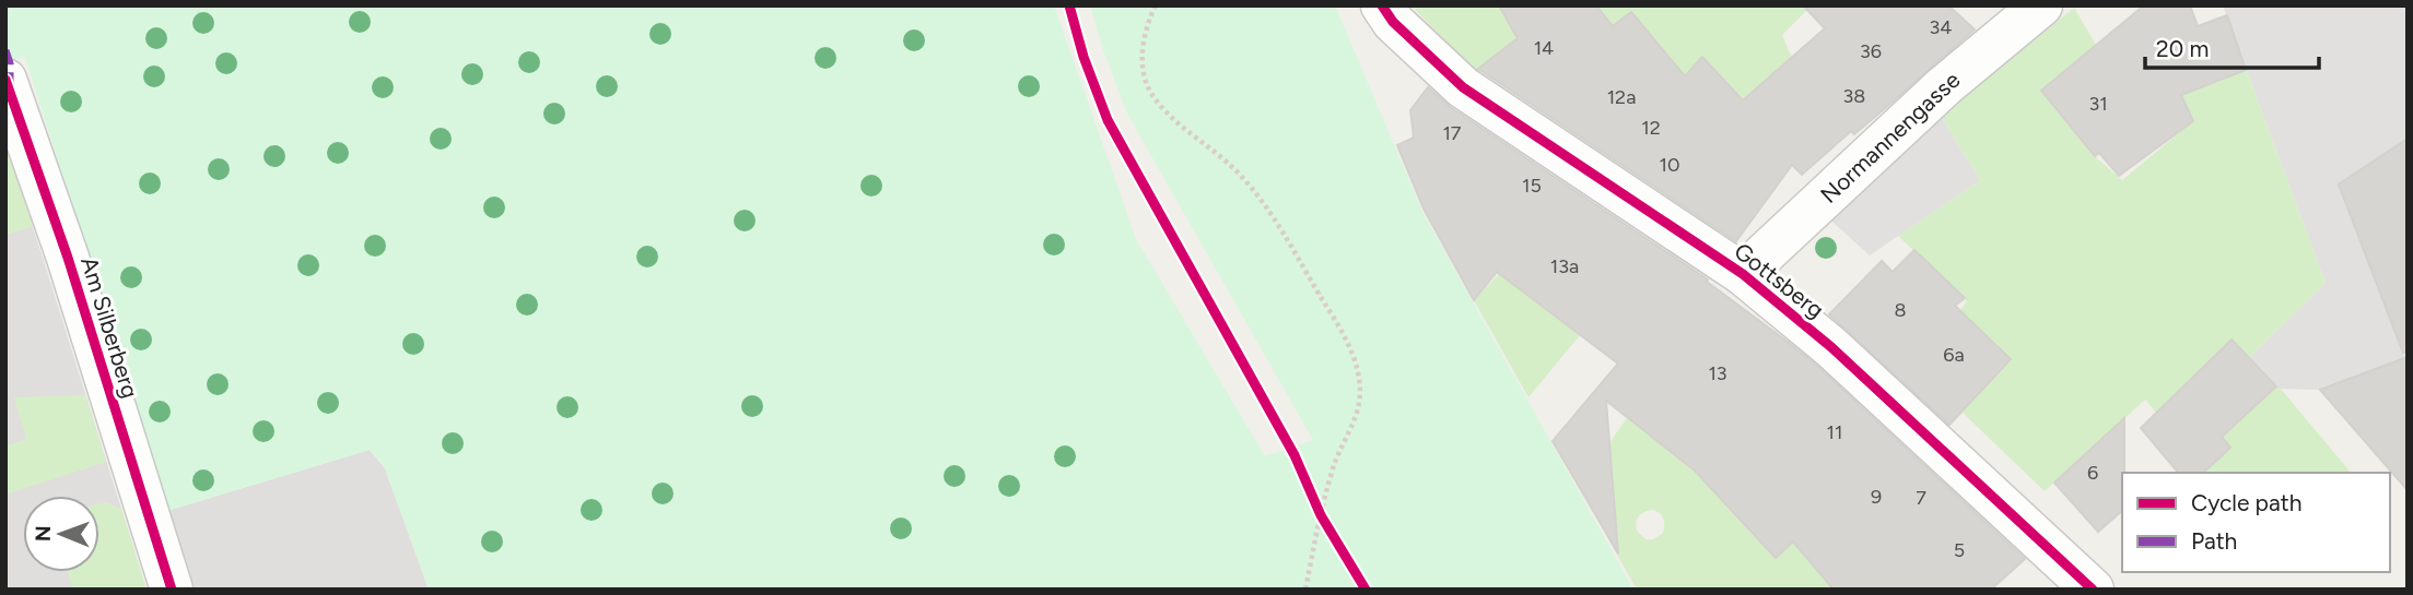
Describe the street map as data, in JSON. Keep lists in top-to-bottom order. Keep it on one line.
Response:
{"streets":{"street":["Normannengasse","Gottsberg","Am Silberberg"]},"crossings":[["Normannengasse","Gottsberg"]],"house_numbers":["34","14","36","38","12a","31","12","17","10","15","13a","8","6a","13","11","6","9","7","5"],"legend":["Cycle path","Path"],"scale_bar":"20 m","north":"left"}
